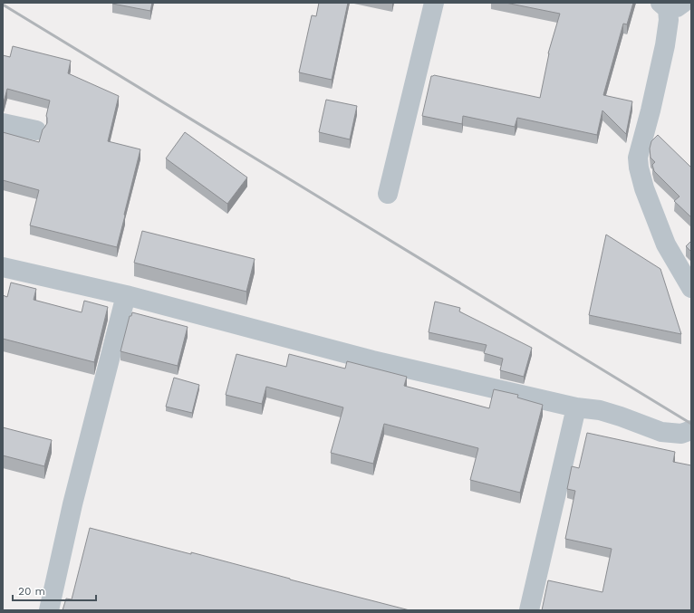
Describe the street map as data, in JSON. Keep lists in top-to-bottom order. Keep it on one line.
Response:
{"scale_bar":"20 m"}
